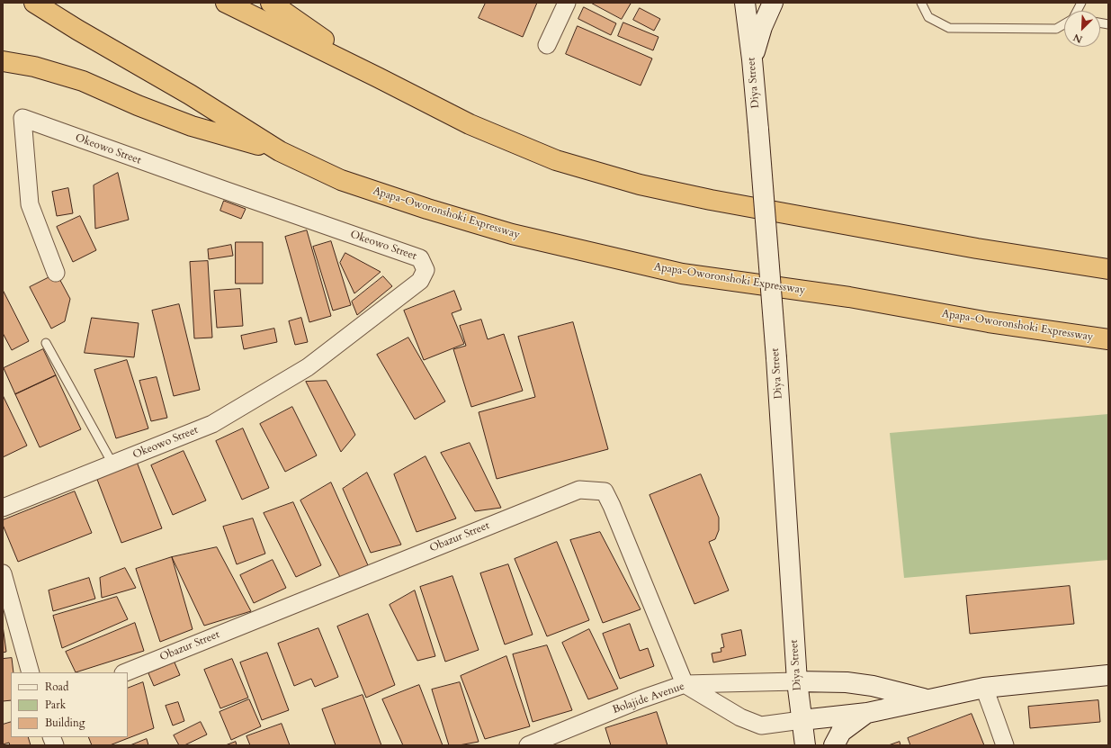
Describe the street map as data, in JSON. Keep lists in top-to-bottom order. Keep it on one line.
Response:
{"streets":{"highway":["Apapa-Oworonshoki Expressway"],"main road":["Diya Street"],"street":["Okeowo Street","Obazur Street","Bolajide Avenue"]},"crossings":[["Diya Street","Bolajide Avenue"],["Obazur Street","Bolajide Avenue"]],"legend":["Road","Park","Building"],"north":"bottom left"}
